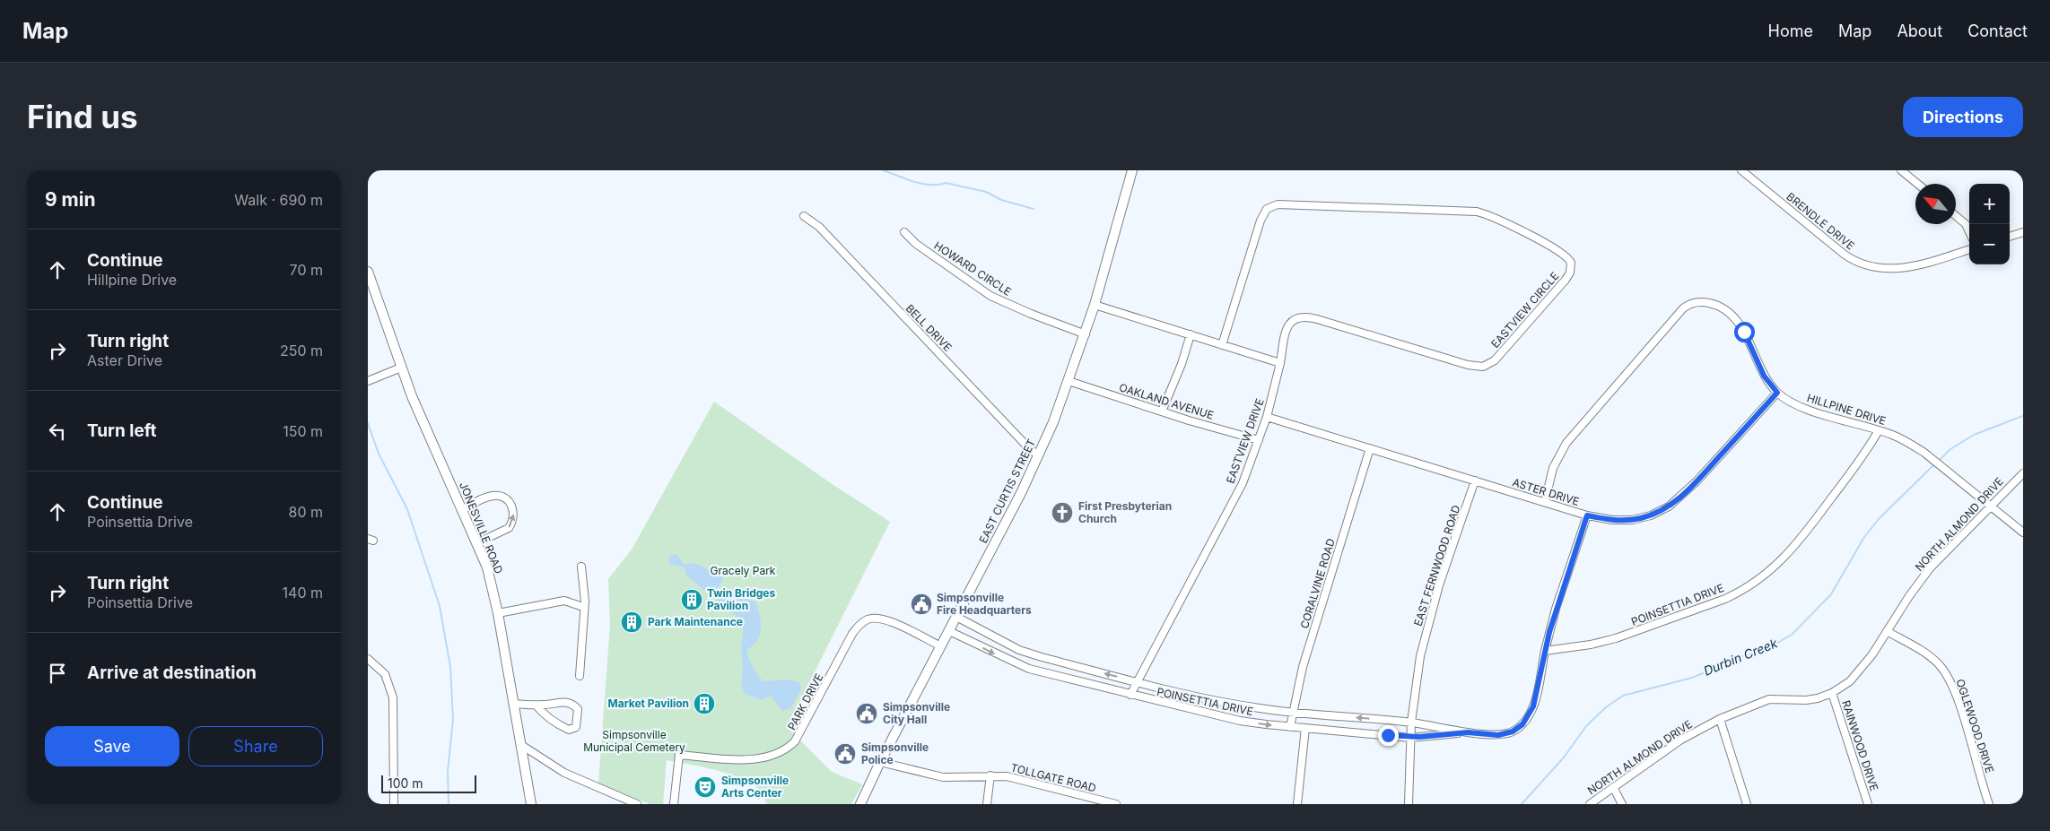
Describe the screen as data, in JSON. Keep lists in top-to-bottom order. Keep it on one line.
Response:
{"streets":{"main road":["EAST CURTIS STREET","JONESVILLE ROAD"],"street":["BRENDLE DRIVE","HOWARD CIRCLE","EASTVIEW CIRCLE","BELL DRIVE","OAKLAND AVENUE","HILLPINE DRIVE","EASTVIEW DRIVE","ASTER DRIVE","NORTH ALMOND DRIVE","EAST FERNWOOD ROAD","CORALVINE ROAD","POINSETTIA DRIVE","PARK DRIVE","OGLEWOOD DRIVE","RAINWOOD DRIVE","TOLLGATE ROAD"]},"crossings":[["HOWARD CIRCLE","EAST CURTIS STREET"],["EASTVIEW CIRCLE","EASTVIEW DRIVE"],["BELL DRIVE","EAST CURTIS STREET"],["OAKLAND AVENUE","EASTVIEW DRIVE"],["OAKLAND AVENUE","EAST CURTIS STREET"],["HILLPINE DRIVE","ASTER DRIVE"],["HILLPINE DRIVE","NORTH ALMOND DRIVE"],["HILLPINE DRIVE","POINSETTIA DRIVE"],["EASTVIEW DRIVE","ASTER DRIVE"],["EASTVIEW DRIVE","POINSETTIA DRIVE"],["EAST CURTIS STREET","POINSETTIA DRIVE"],["EAST CURTIS STREET","PARK DRIVE"],["EAST CURTIS STREET","TOLLGATE ROAD"],["ASTER DRIVE","EAST FERNWOOD ROAD"],["ASTER DRIVE","CORALVINE ROAD"],["NORTH ALMOND DRIVE","OGLEWOOD DRIVE"],["NORTH ALMOND DRIVE","RAINWOOD DRIVE"],["EAST FERNWOOD ROAD","POINSETTIA DRIVE"],["CORALVINE ROAD","POINSETTIA DRIVE"]],"water":["Durbin Creek"],"parks":["Gracely Park","Simpsonville Municipal Cemetery"],"places":{"church":["First Presbyterian Church"],"building":["Twin Bridges Pavilion","Park Maintenance","Market Pavilion"],"public building":["Simpsonville Fire Headquarters","Simpsonville City Hall","Simpsonville Police"],"theatre":["Simpsonville Arts Center"]},"scale_bar":"100 m","north":"top left","page":{"header":"Map","nav":["Home","Map","About","Contact"],"buttons":["Directions",["Save","Share"]],"title":"Find us","heading":["9 min","Walk · 690 m"],"map_buttons":["+","−"],"list":[["Continue","Hillpine Drive","70 m"],["Turn right","Aster Drive","250 m"],["Turn left","150 m"],["Continue","Poinsettia Drive","80 m"],["Turn right","Poinsettia Drive","140 m"],"Arrive at destination"],"scale":"100 m"}}
